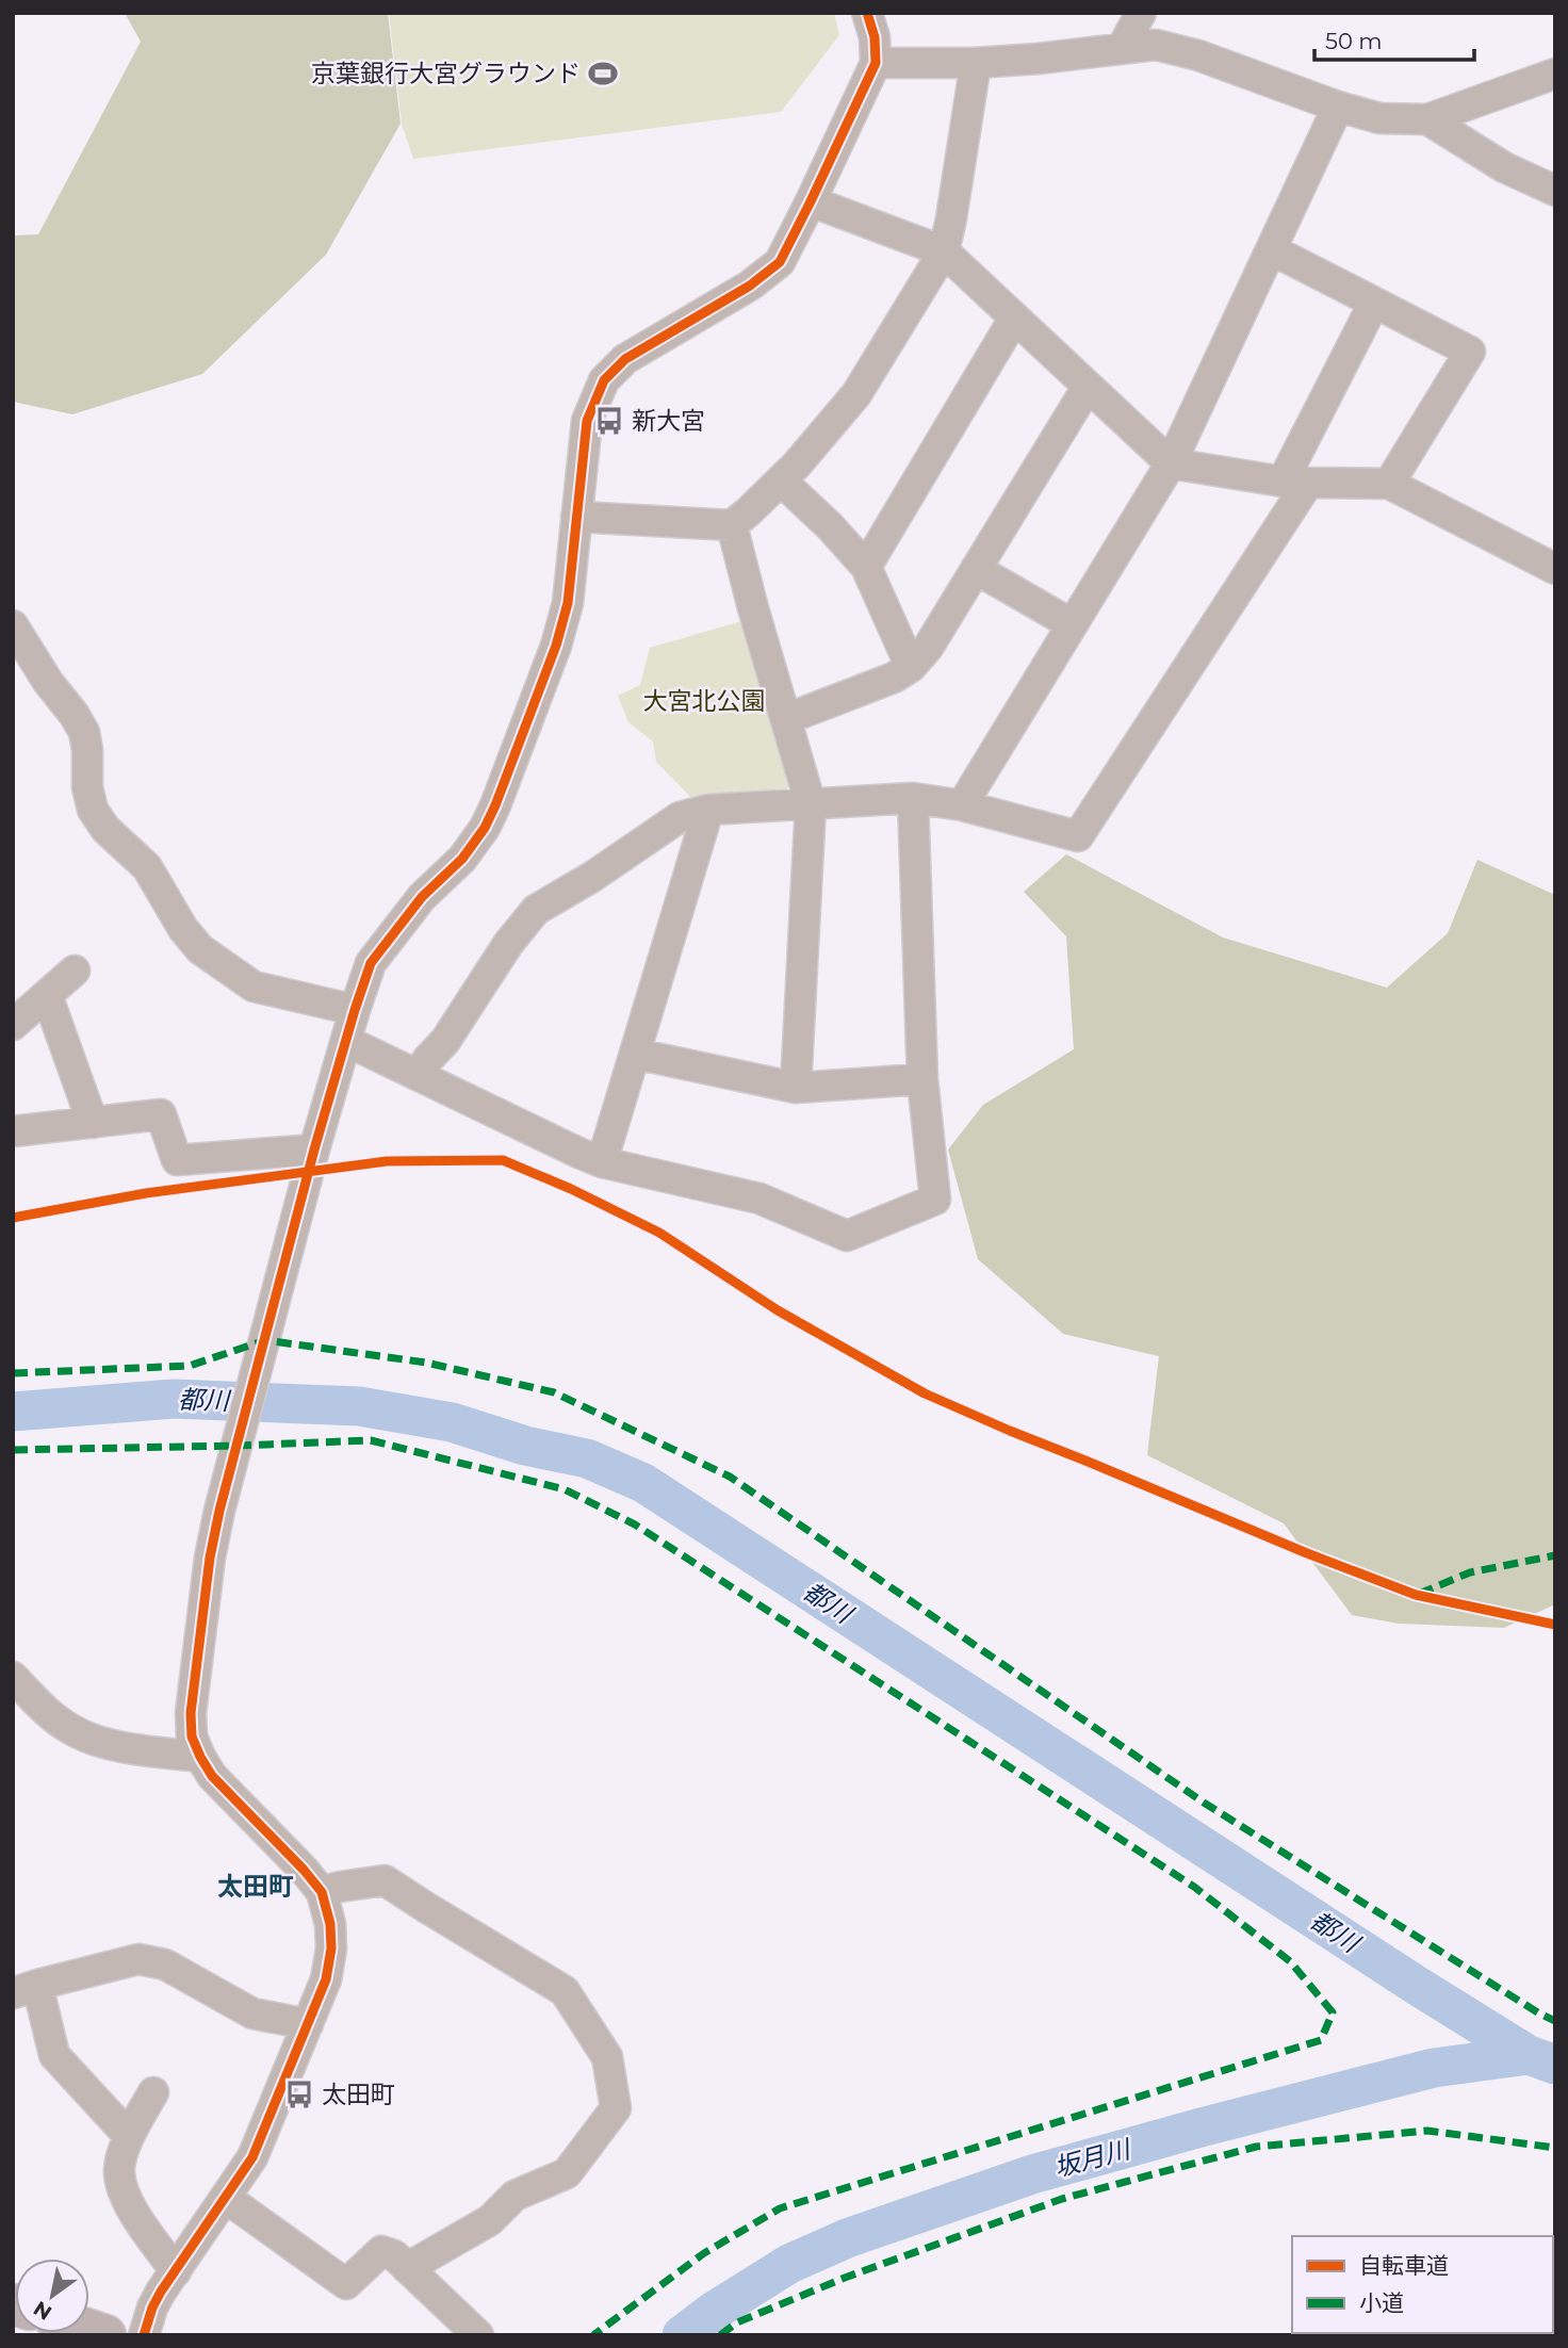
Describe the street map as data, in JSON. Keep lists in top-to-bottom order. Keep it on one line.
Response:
{"districts":["太田町"],"water":["都川","坂月川"],"parks":["大宮北公園"],"places":{"sports":["京葉銀行大宮グラウンド"],"bus stop":["新大宮","太田町"]},"legend":["自転車道","小道"],"scale_bar":"50 m","north":"bottom left"}
